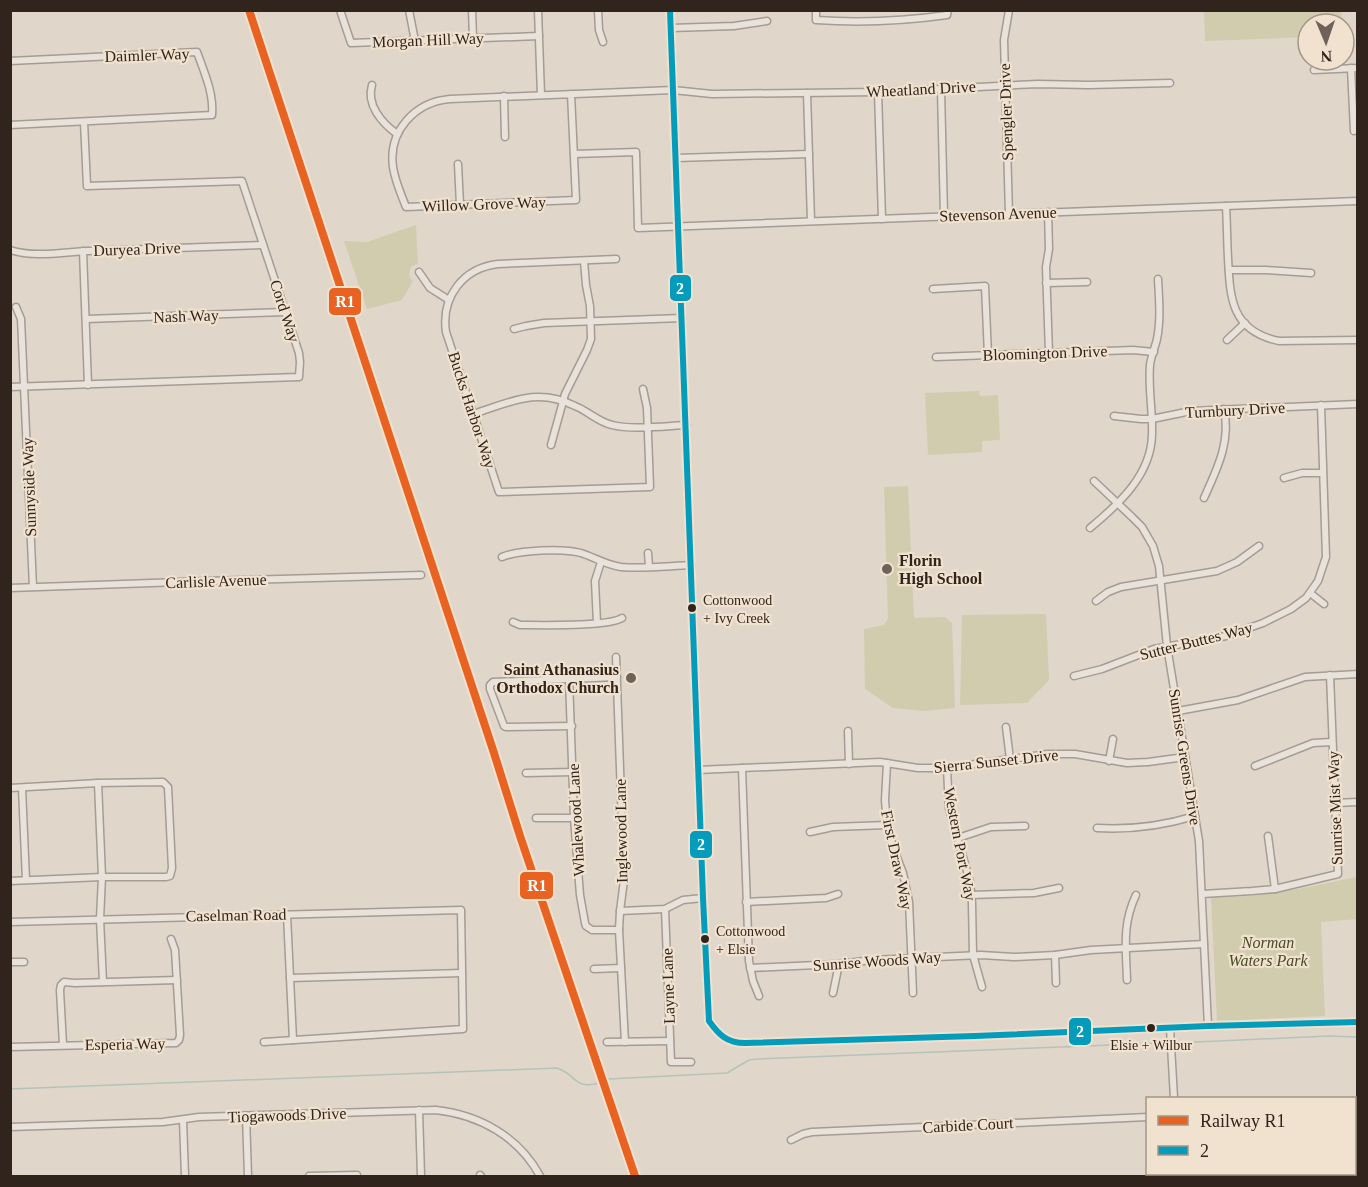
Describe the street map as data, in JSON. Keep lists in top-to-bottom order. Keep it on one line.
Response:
{"streets":{"street":["Morgan Hill Way","Daimler Way","Wheatland Drive","Spengler Drive","Willow Grove Way","Stevenson Avenue","Duryea Drive","Cord Way","Nash Way","Bloomington Drive","Bucks Harbor Way","Turnbury Drive","Sunnyside Way","Carlisle Avenue","Sutter Buttes Way","Sunrise Greens Drive","Sierra Sunset Drive","Sunrise Mist Way","Whalewood Lane","Inglewood Lane","Western Port Way","First Draw Way","Caselman Road","Sunrise Woods Way","Layne Lane","Esperia Way","Tiogawoods Drive","Carbide Court"]},"crossings":[["Daimler Way","Cord Way"],["Wheatland Drive","Spengler Drive"],["Spengler Drive","Stevenson Avenue"],["Willow Grove Way","Stevenson Avenue"],["Duryea Drive","Cord Way"],["Cord Way","Nash Way"],["Cord Way","Sunnyside Way"],["Turnbury Drive","Sutter Buttes Way"],["Sunnyside Way","Carlisle Avenue"],["Sutter Buttes Way","Sunrise Greens Drive"],["Sunrise Greens Drive","Sierra Sunset Drive"],["Sunrise Greens Drive","Sunrise Mist Way"],["Sunrise Greens Drive","Sunrise Woods Way"],["Sierra Sunset Drive","Western Port Way"],["Sierra Sunset Drive","First Draw Way"],["Whalewood Lane","Inglewood Lane"],["Western Port Way","Sunrise Woods Way"],["First Draw Way","Sunrise Woods Way"]],"parks":["Norman Waters Park"],"places":["Florin High School","Cottonwood + Ivy Creek","Saint Athanasius Orthodox Church","Cottonwood + Elsie","Elsie + Wilbur"],"lines":["rail line R1","transit line 2"],"legend":["Railway R1","2"],"north":"bottom"}
